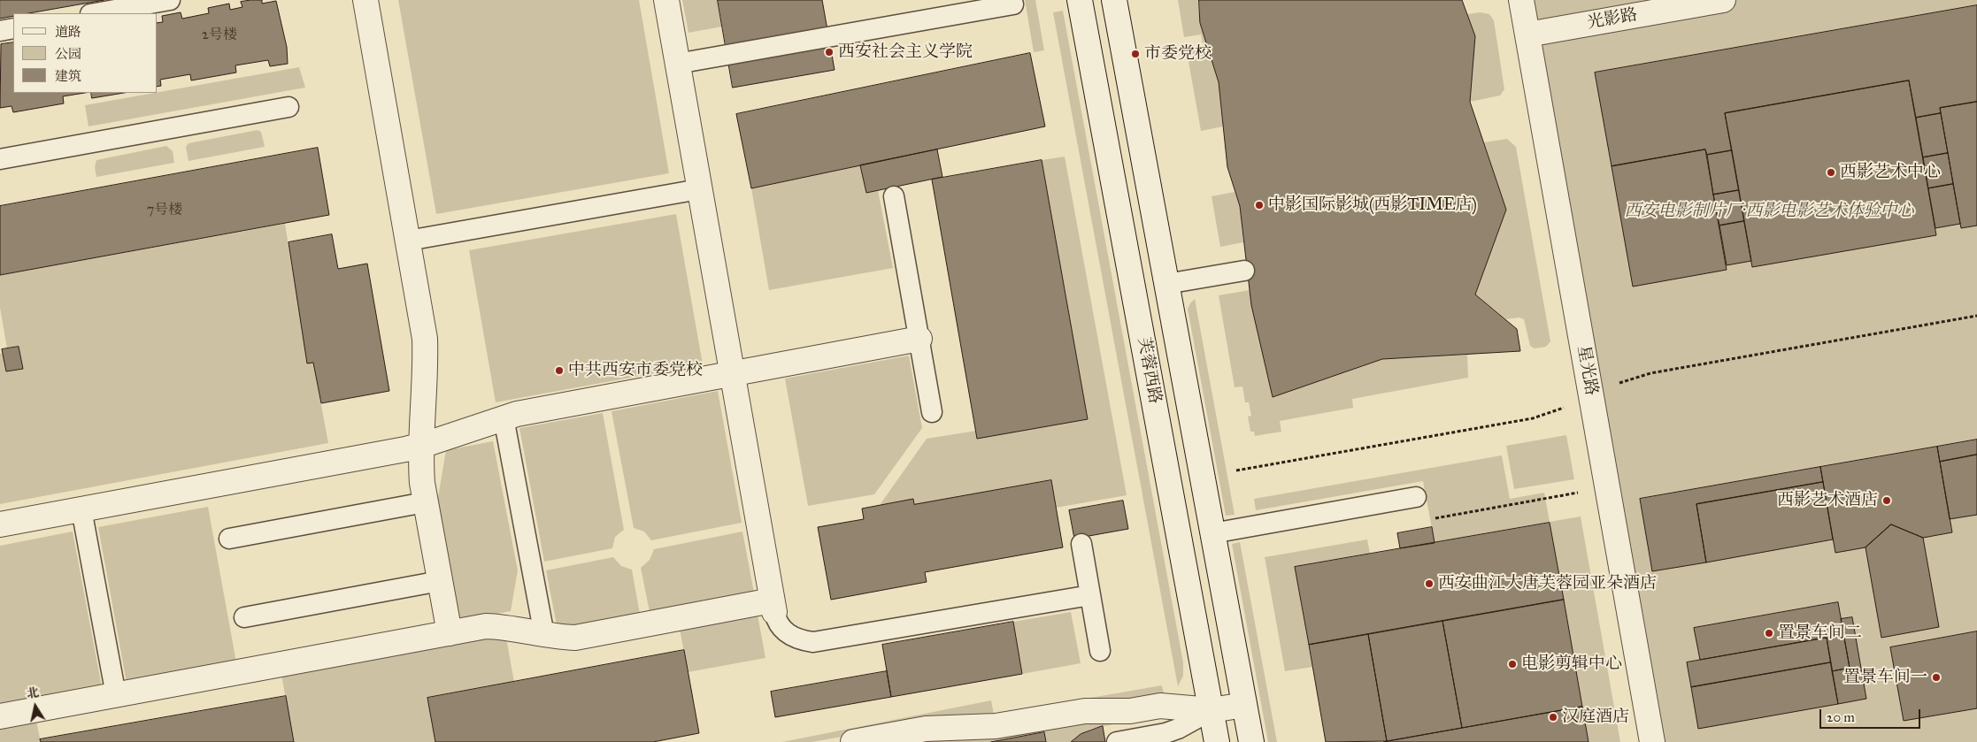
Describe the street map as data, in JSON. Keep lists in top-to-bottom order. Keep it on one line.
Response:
{"streets":{"street":["光影路","芙蓉西路","星光路"]},"crossings":[["光影路","星光路"]],"parks":["西安电影制片厂·西影电影艺术体验中心"],"places":["西安社会主义学院","市委党校","西影艺术中心","中影国际影城(西影TIME店)","中共西安市委党校","西影艺术酒店","西安曲江大唐芙蓉园亚朵酒店","置景车间二","电影剪辑中心","置景车间一","汉庭酒店"],"house_numbers":["2号楼","7号楼"],"legend":["道路","公园","建筑"],"scale_bar":"20 m","north":"top"}
